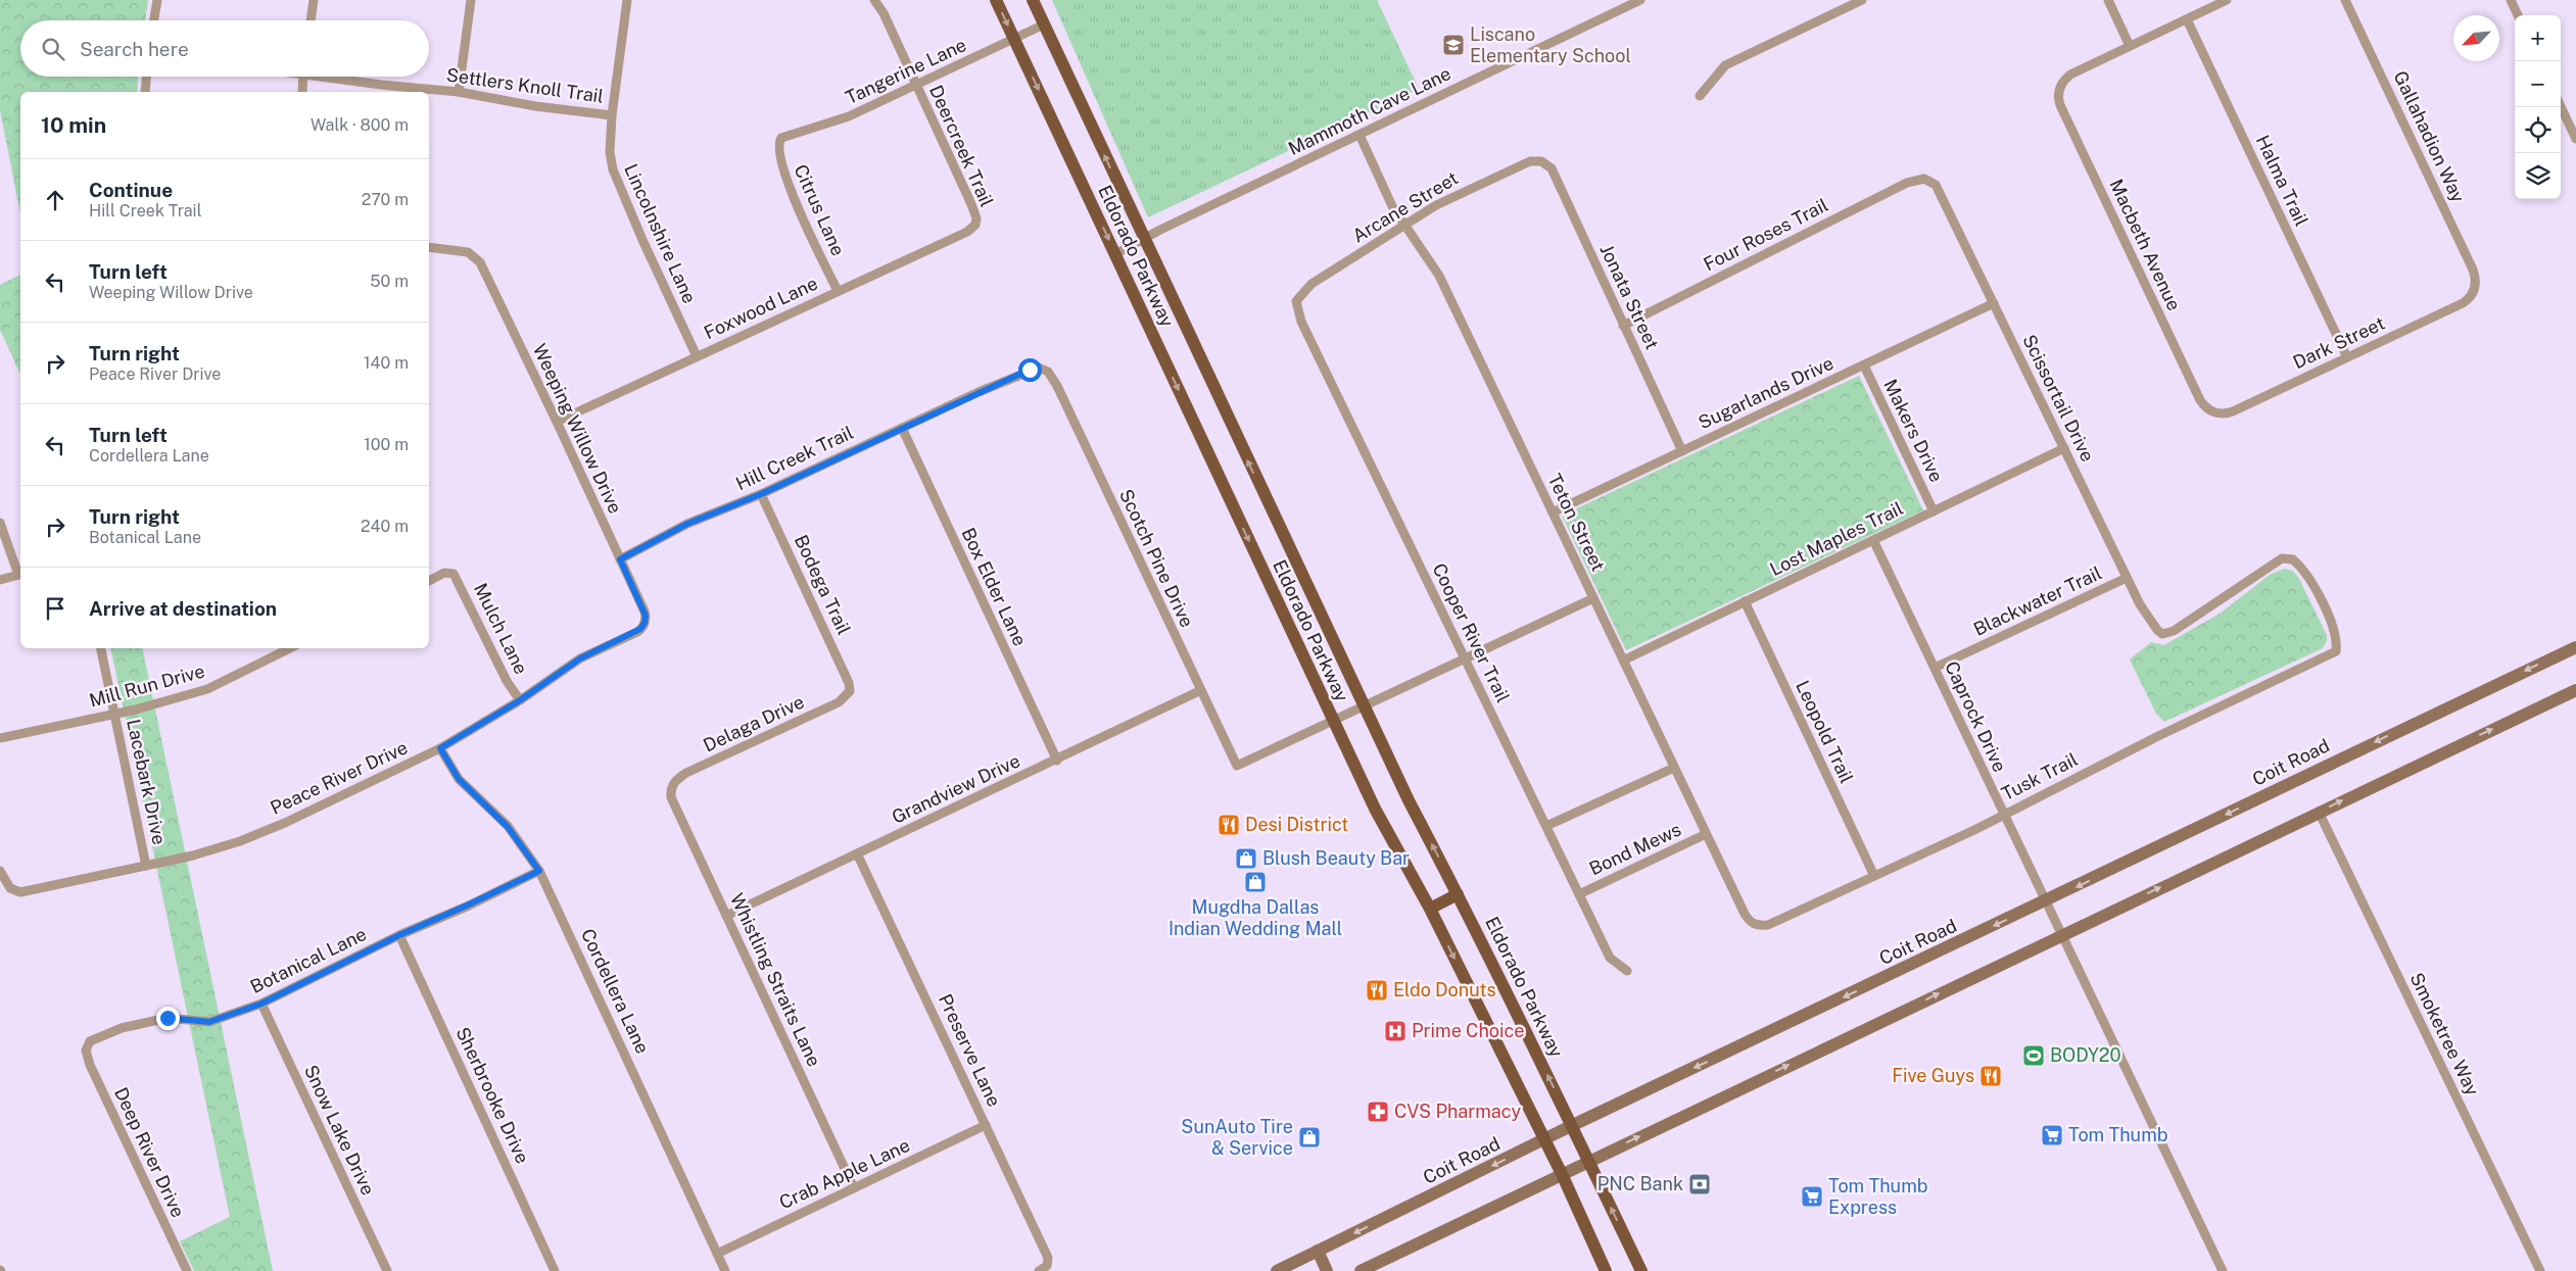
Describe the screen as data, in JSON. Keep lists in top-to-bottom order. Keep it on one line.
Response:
{"streets":{"main road":["Eldorado Parkway","Coit Road"],"street":["Tangerine Lane","Settlers Knoll Trail","Mammoth Cave Lane","Gallahadion Way","Deercreek Trail","Halma Trail","Arcane Street","Citrus Lane","Lincolnshire Lane","Four Roses Trail","Macbeth Avenue","Jonata Street","Foxwood Lane","Dark Street","Sugarlands Drive","Scissortail Drive","Weeping Willow Drive","Makers Drive","Hill Creek Trail","Teton Street","Lost Maples Trail","Scotch Pine Drive","Bodega Trail","Box Elder Lane","Blackwater Trail","Mulch Lane","Cooper River Trail","Mill Run Drive","Caprock Drive","Delaga Drive","Leopold Trail","Tusk Trail","Peace River Drive","Lacebark Drive","Grandview Drive","Bond Mews","Botanical Lane","Whistling Straits Lane","Cordellera Lane","Smoketree Way","Preserve Lane","Sherbrooke Drive","Snow Lake Drive","Deep River Drive","Crab Apple Lane"]},"crossings":[["Tangerine Lane","Deercreek Trail"],["Tangerine Lane","Citrus Lane"],["Tangerine Lane","Eldorado Parkway"],["Settlers Knoll Trail","Lincolnshire Lane"],["Mammoth Cave Lane","Eldorado Parkway"],["Mammoth Cave Lane","Teton Street"],["Gallahadion Way","Dark Street"],["Deercreek Trail","Foxwood Lane"],["Halma Trail","Dark Street"],["Arcane Street","Jonata Street"],["Arcane Street","Teton Street"],["Arcane Street","Cooper River Trail"],["Citrus Lane","Foxwood Lane"],["Lincolnshire Lane","Foxwood Lane"],["Four Roses Trail","Jonata Street"],["Four Roses Trail","Scissortail Drive"],["Macbeth Avenue","Dark Street"],["Eldorado Parkway","Scotch Pine Drive"],["Eldorado Parkway","Coit Road"],["Jonata Street","Sugarlands Drive"],["Foxwood Lane","Weeping Willow Drive"],["Sugarlands Drive","Scissortail Drive"],["Sugarlands Drive","Makers Drive"],["Sugarlands Drive","Teton Street"],["Scissortail Drive","Lost Maples Trail"],["Scissortail Drive","Blackwater Trail"],["Scissortail Drive","Tusk Trail"],["Weeping Willow Drive","Hill Creek Trail"],["Weeping Willow Drive","Peace River Drive"],["Makers Drive","Lost Maples Trail"],["Hill Creek Trail","Scotch Pine Drive"],["Hill Creek Trail","Bodega Trail"],["Hill Creek Trail","Box Elder Lane"],["Teton Street","Lost Maples Trail"],["Teton Street","Tusk Trail"],["Teton Street","Bond Mews"],["Lost Maples Trail","Caprock Drive"],["Lost Maples Trail","Leopold Trail"],["Scotch Pine Drive","Grandview Drive"],["Bodega Trail","Delaga Drive"],["Box Elder Lane","Grandview Drive"],["Blackwater Trail","Caprock Drive"],["Mulch Lane","Peace River Drive"],["Cooper River Trail","Bond Mews"],["Mill Run Drive","Lacebark Drive"],["Caprock Drive","Coit Road"],["Caprock Drive","Tusk Trail"],["Delaga Drive","Whistling Straits Lane"],["Leopold Trail","Tusk Trail"],["Peace River Drive","Lacebark Drive"],["Peace River Drive","Cordellera Lane"],["Grandview Drive","Whistling Straits Lane"],["Grandview Drive","Preserve Lane"],["Botanical Lane","Cordellera Lane"],["Botanical Lane","Sherbrooke Drive"],["Botanical Lane","Snow Lake Drive"],["Botanical Lane","Deep River Drive"],["Whistling Straits Lane","Crab Apple Lane"],["Cordellera Lane","Crab Apple Lane"],["Preserve Lane","Crab Apple Lane"]],"places":{"school or university":["Liscano Elementary School"],"restaurant":["Desi District","Eldo Donuts","Five Guys"],"shop":["Blush Beauty Bar","Mugdha Dallas Indian Wedding Mall","SunAuto Tire & Service"],"hospital":["Prime Choice"],"sports":["BODY20"],"pharmacy":["CVS Pharmacy"],"supermarket":["Tom Thumb","Tom Thumb Express"],"bank":["PNC Bank"]},"north":"bottom left","page":{"map_buttons":["+","−"],"search":"Search here","heading":["10 min","Walk · 800 m"],"list":[["Continue","Hill Creek Trail","270 m"],["Turn left","Weeping Willow Drive","50 m"],["Turn right","Peace River Drive","140 m"],["Turn left","Cordellera Lane","100 m"],["Turn right","Botanical Lane","240 m"],"Arrive at destination"]}}
